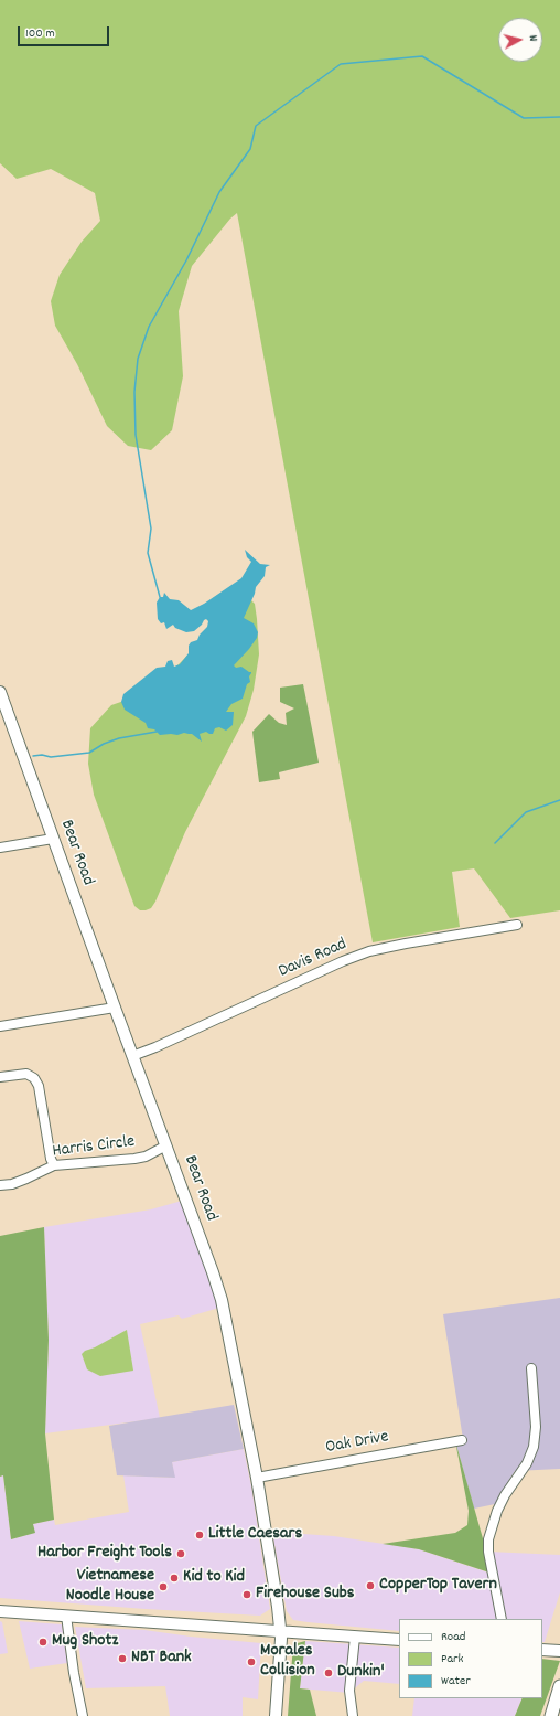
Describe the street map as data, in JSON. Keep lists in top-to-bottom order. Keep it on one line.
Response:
{"streets":{"main road":["Bear Road"],"street":["Davis Road","Harris Circle","Oak Drive"]},"crossings":[["Bear Road","Davis Road"],["Bear Road","Harris Circle"],["Bear Road","Oak Drive"]],"places":["Little Caesars","Harbor Freight Tools","Kid to Kid","CopperTop Tavern","Vietnamese Noodle House","Firehouse Subs","Mug Shotz","NBT Bank","Morales Collision","Dunkin'"],"legend":["Road","Park","Water"],"scale_bar":"100 m","north":"right"}
